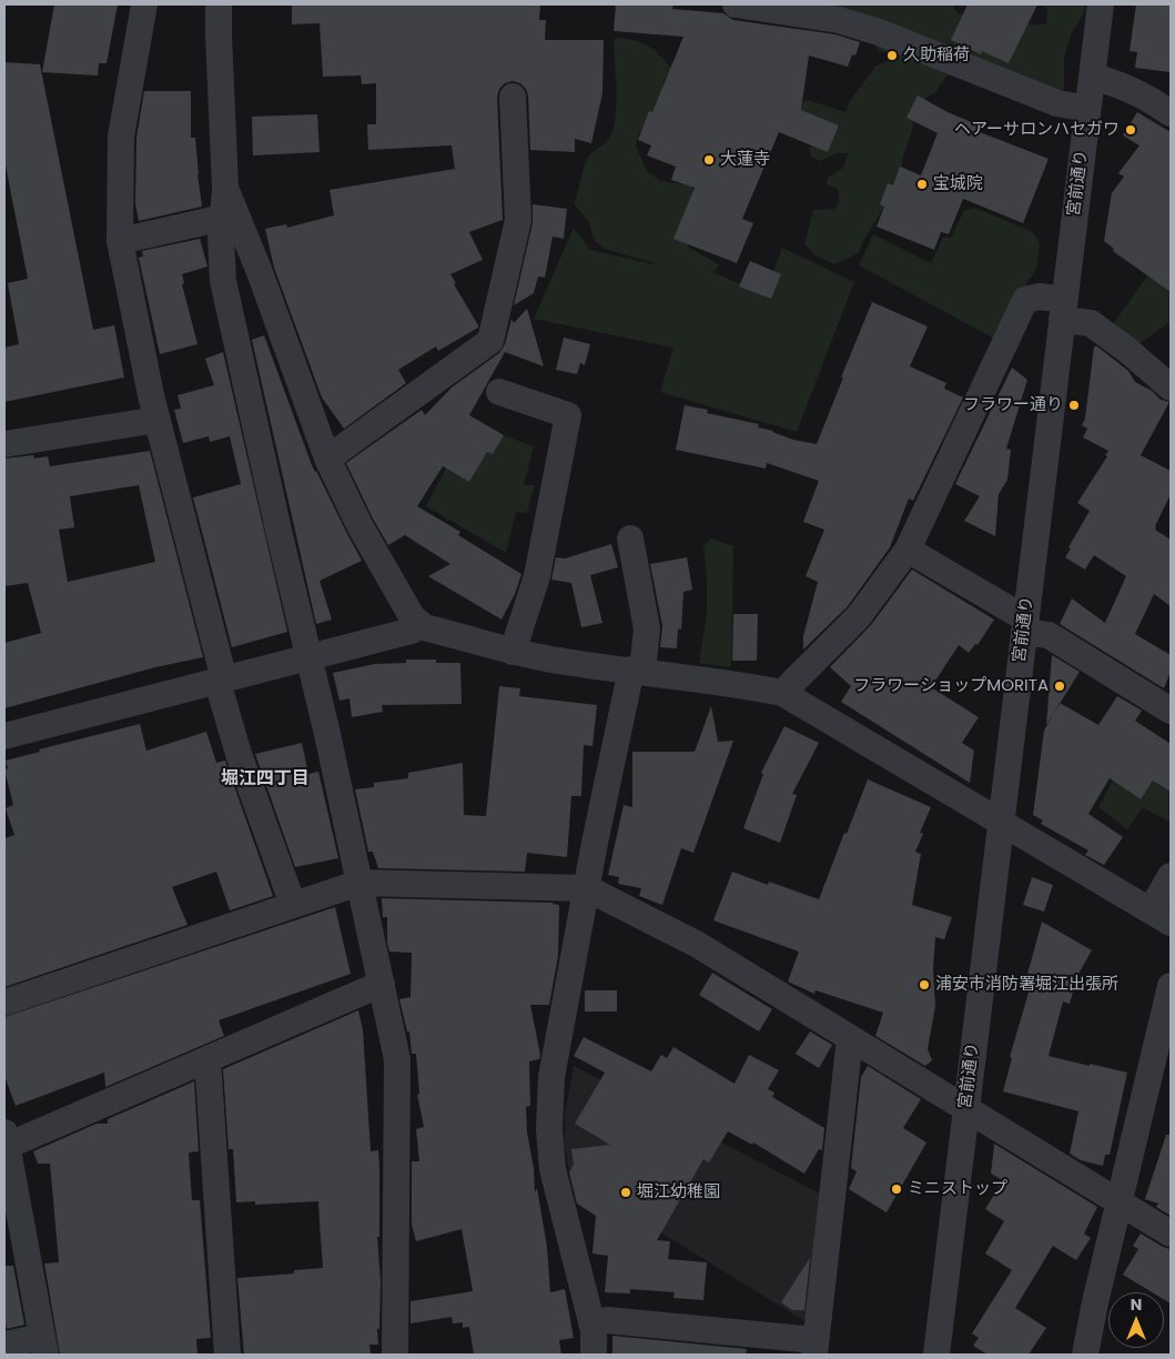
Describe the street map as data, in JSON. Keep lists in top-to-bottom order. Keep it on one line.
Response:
{"streets":{"street":["宮前通り"]},"districts":["堀江四丁目"],"places":["久助稲荷","ヘアーサロンハセガワ","大蓮寺","宝城院","フラワー通り","フラワーショップMORITA","浦安市消防署堀江出張所","ミニストップ","堀江幼稚園"],"north":"top"}
